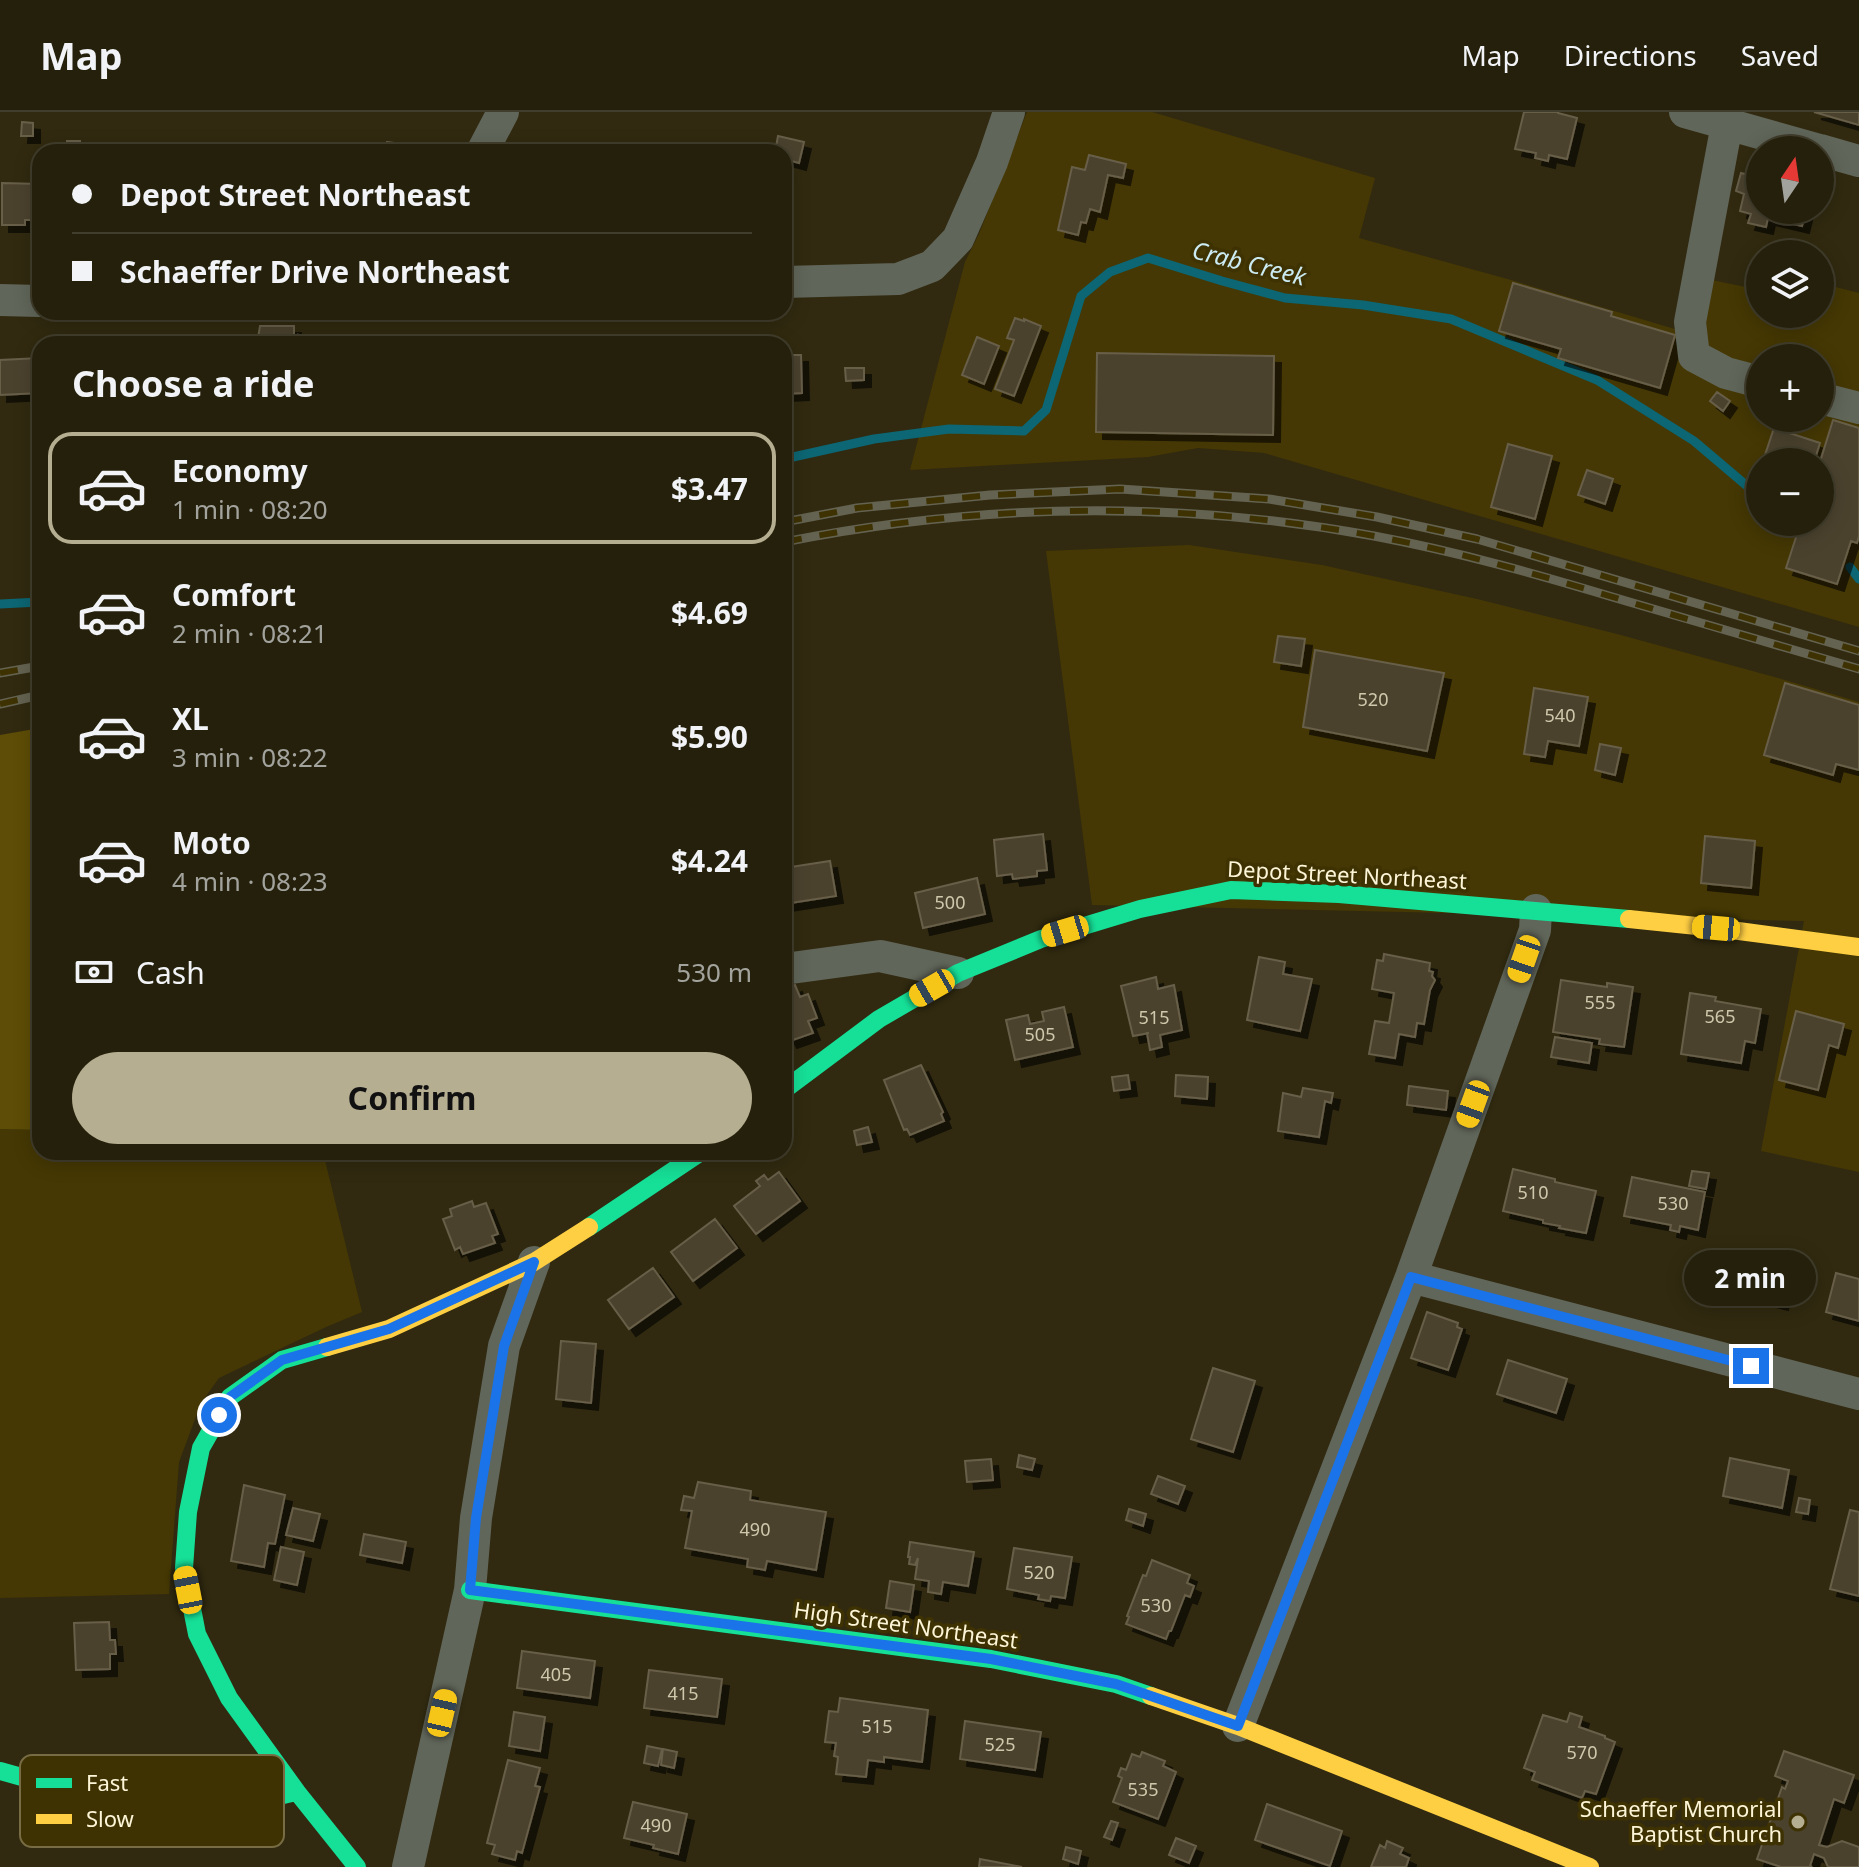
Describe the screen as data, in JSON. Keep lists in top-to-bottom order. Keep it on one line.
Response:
{"streets":{"street":["Depot Street Northeast","High Street Northeast"]},"water":["Crab Creek"],"places":["Schaeffer Memorial Baptist Church"],"house_numbers":["520","540","500","555","565","515","505","510","530","490","520","530","405","415","515","525","570","535","490"],"legend":["Fast","Slow"],"north":"top","page":{"header":"Map","nav":["Map","Directions","Saved"],"map_buttons":["+","−"],"banner":["Depot Street Northeast","Schaeffer Drive Northeast"],"heading":"Choose a ride","list":[{"name":"Economy","note":"1 min · 08:20","value":"$3.47"},{"name":"Comfort","note":"2 min · 08:21","value":"$4.69"},{"name":"XL","note":"3 min · 08:22","value":"$5.90"},{"name":"Moto","note":"4 min · 08:23","value":"$4.24"}],"pay":["Cash","530 m"],"buttons":"Confirm","bubble":"2 min"}}
